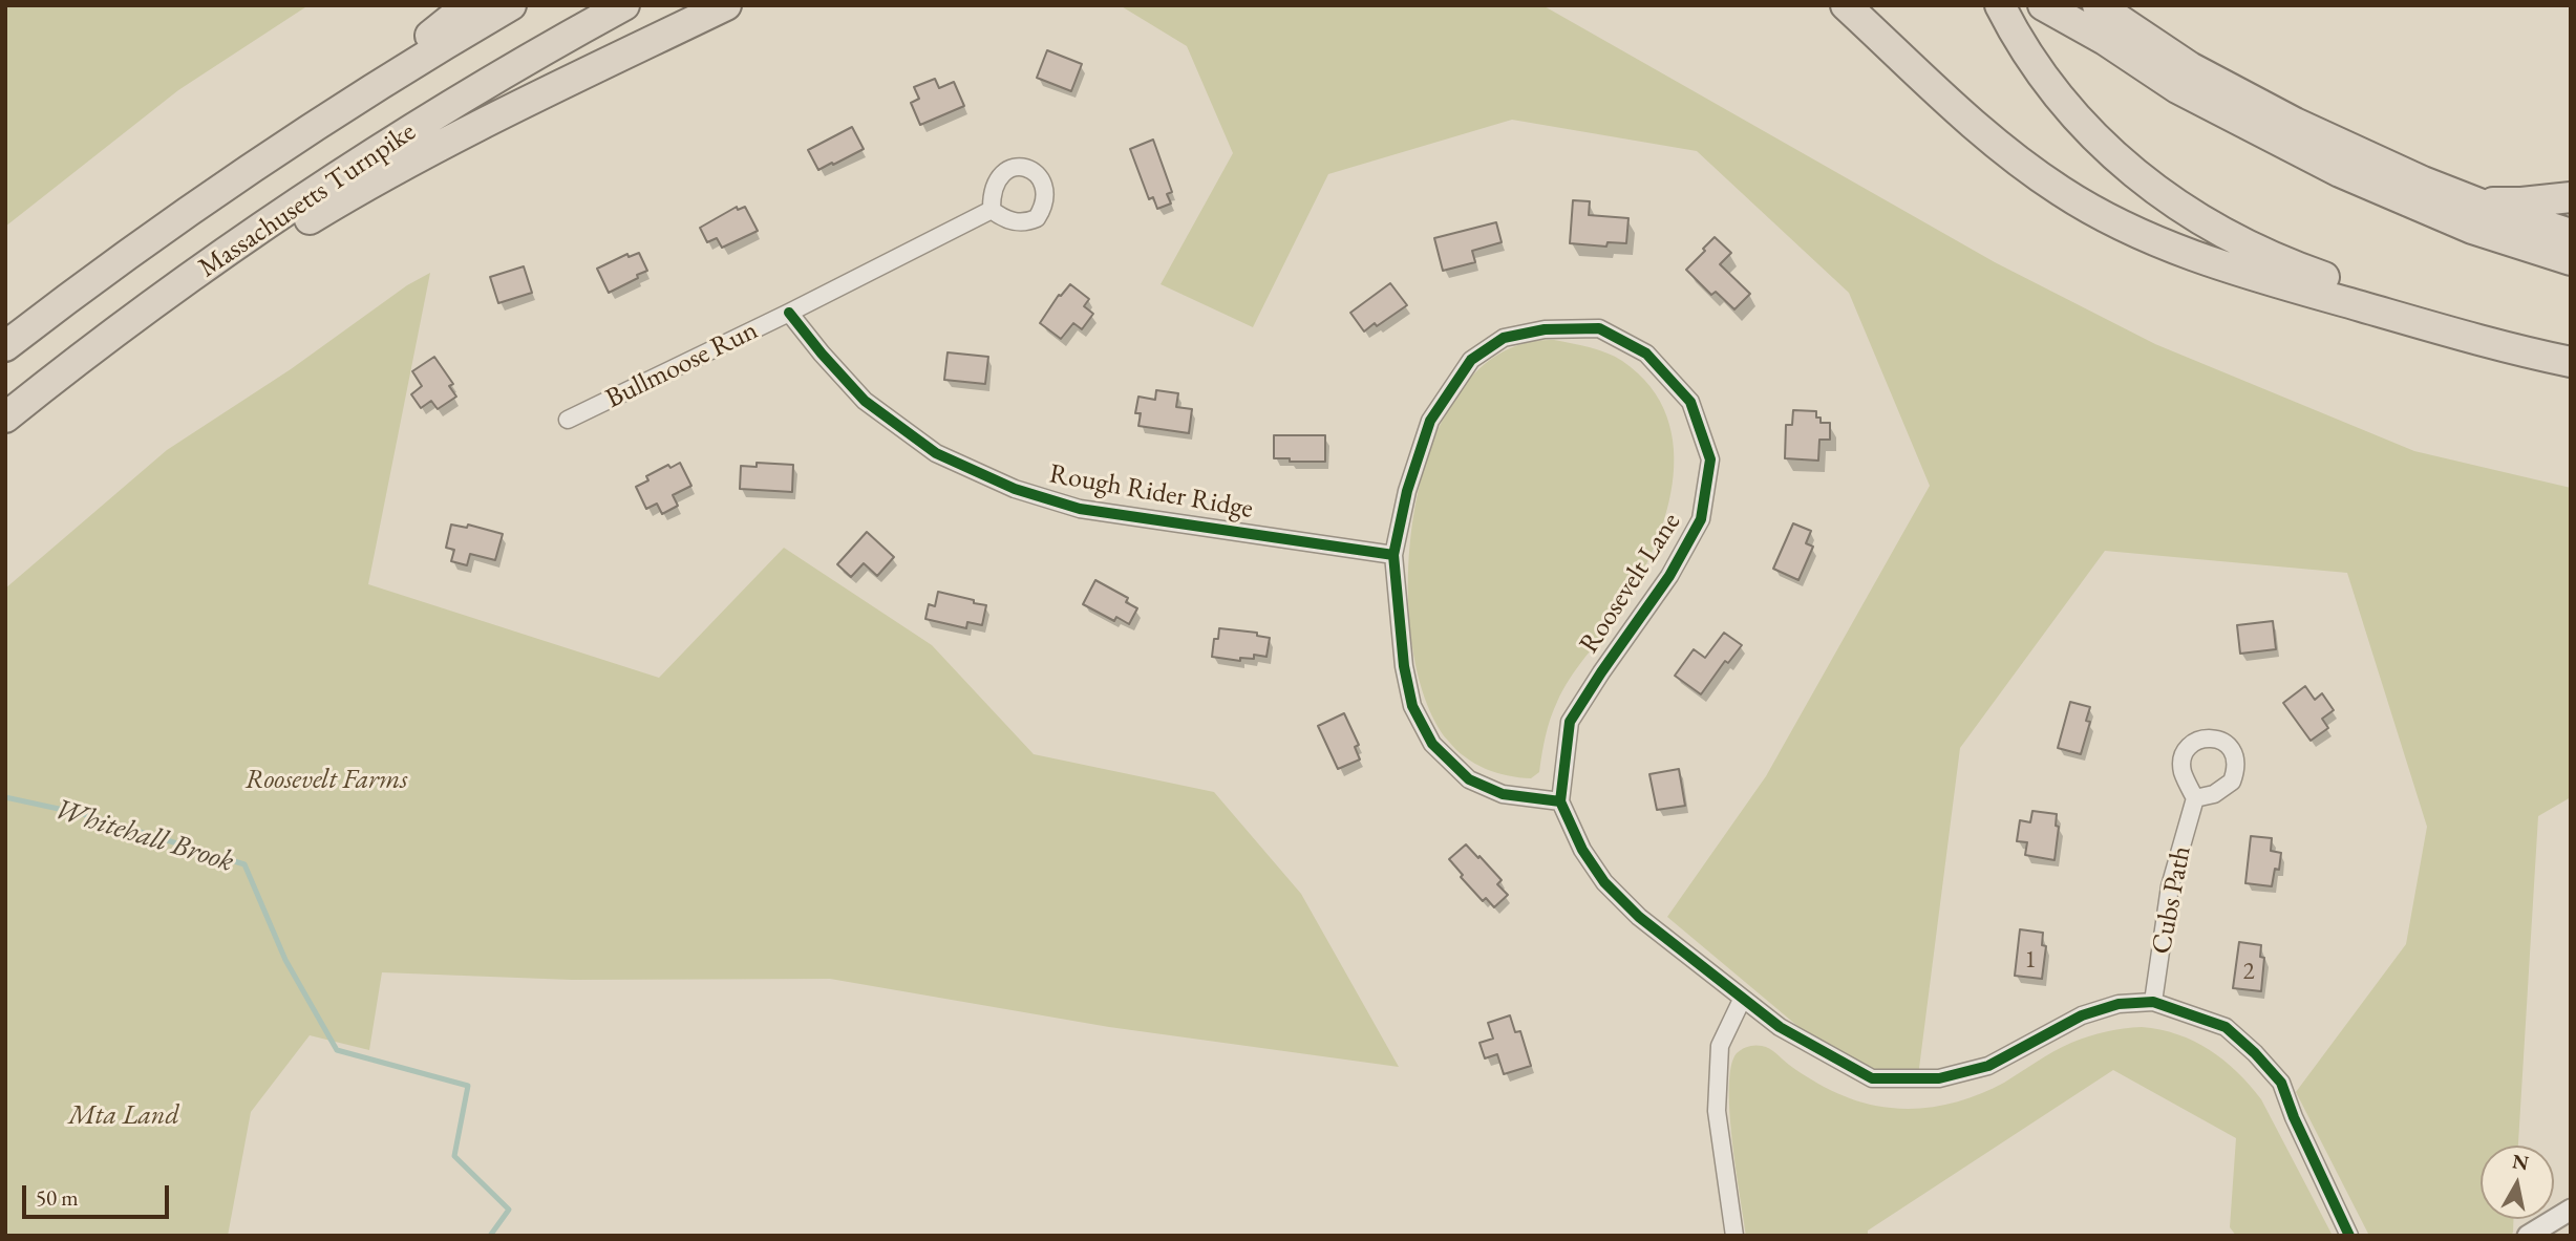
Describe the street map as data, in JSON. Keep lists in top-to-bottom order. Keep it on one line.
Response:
{"streets":{"highway":["Massachusetts Turnpike"],"street":["Bullmoose Run","Rough Rider Ridge","Roosevelt Lane","Cubs Path"]},"crossings":[["Bullmoose Run","Rough Rider Ridge"],["Rough Rider Ridge","Roosevelt Lane"]],"water":["Whitehall Brook"],"parks":["Roosevelt Farms","Mta Land"],"house_numbers":["1","2"],"scale_bar":"50 m","north":"top"}
